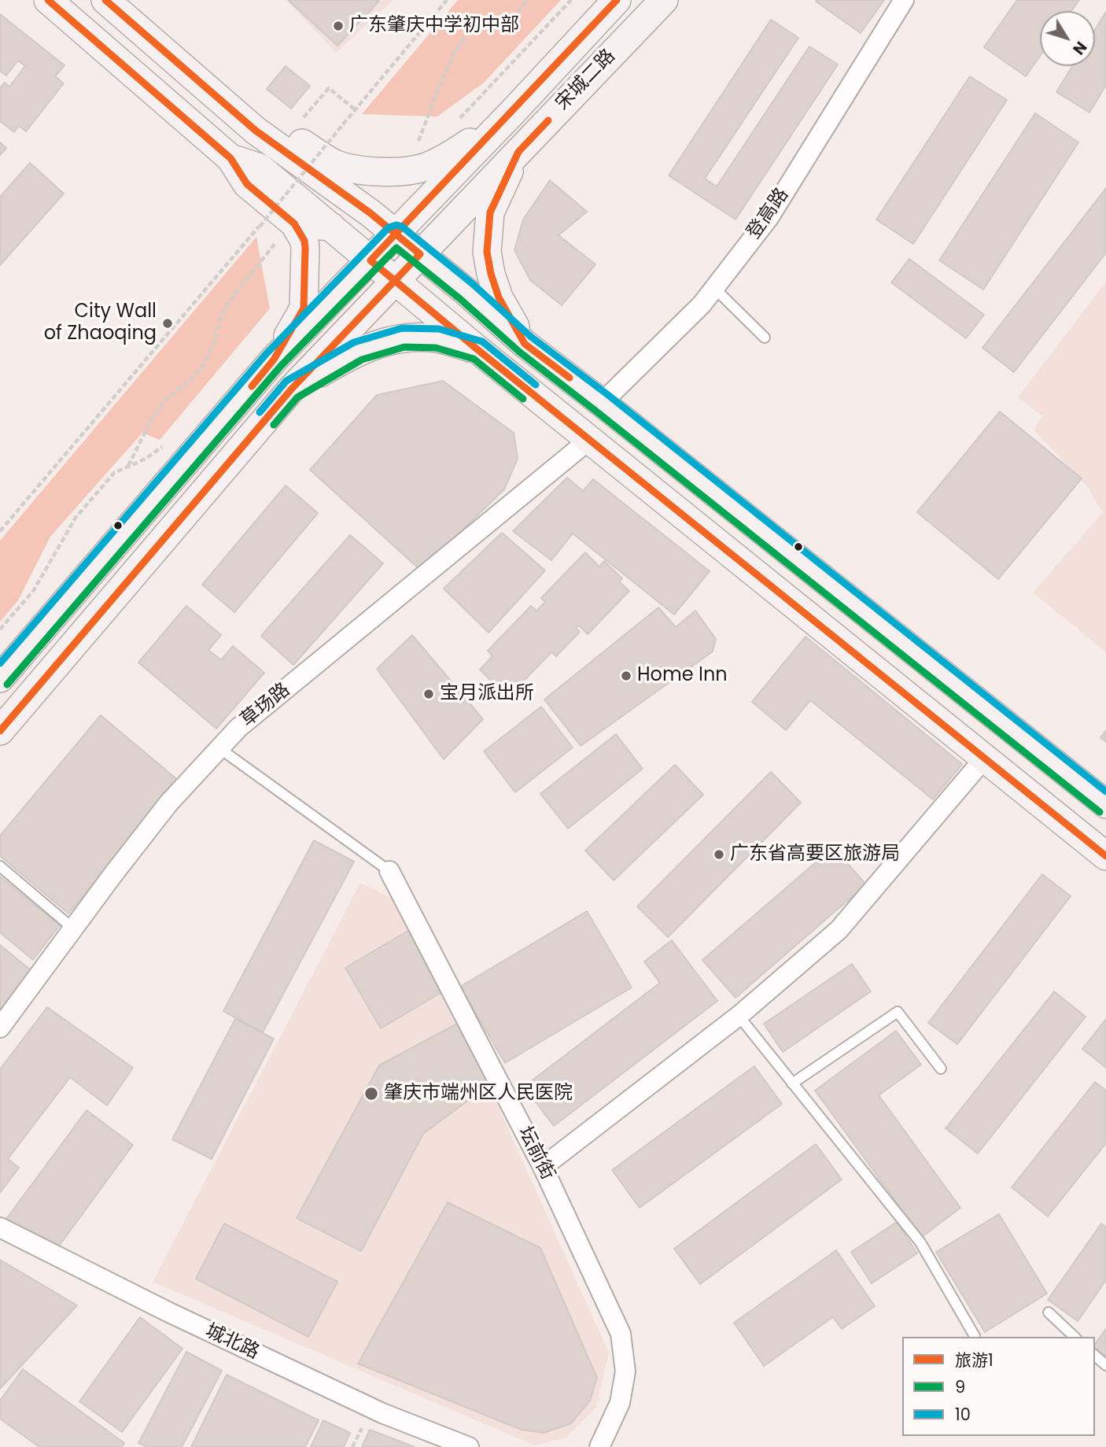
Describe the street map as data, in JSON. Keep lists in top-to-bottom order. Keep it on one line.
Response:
{"streets":{"main road":["宋城二路"],"street":["登高路","草场路","坛前街","城北路"]},"places":["广东肇庆中学初中部","City Wall of Zhaoqing","Home Inn","宝月派出所","广东省高要区旅游局","肇庆市端州区人民医院"],"lines":["transit line 旅游1","transit line 10","transit line 9"],"legend":["旅游1","9","10"],"north":"bottom right"}
